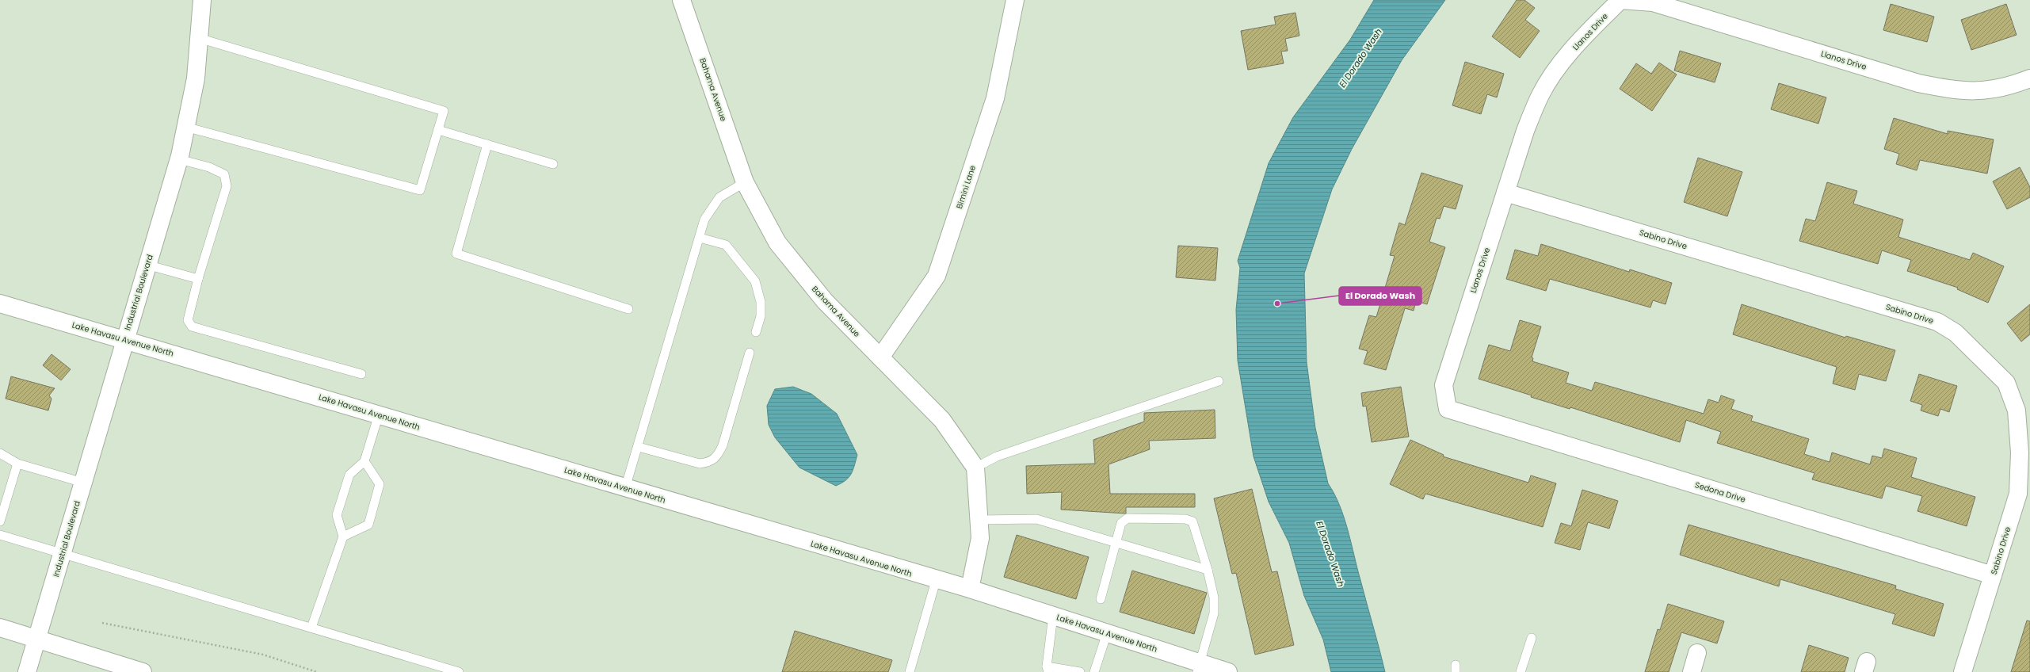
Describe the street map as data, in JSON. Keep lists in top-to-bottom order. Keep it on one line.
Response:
{"streets":{"main road":["Llanos Drive","Bahama Avenue","Bimini Lane","Sabino Drive","Industrial Boulevard","Lake Havasu Avenue North","Sedona Drive"]},"crossings":[["Llanos Drive","Sabino Drive"],["Llanos Drive","Sedona Drive"],["Bahama Avenue","Bimini Lane"],["Sabino Drive","Sedona Drive"],["Industrial Boulevard","Lake Havasu Avenue North"]],"water":["El Dorado Wash"],"places":["El Dorado Wash"]}
